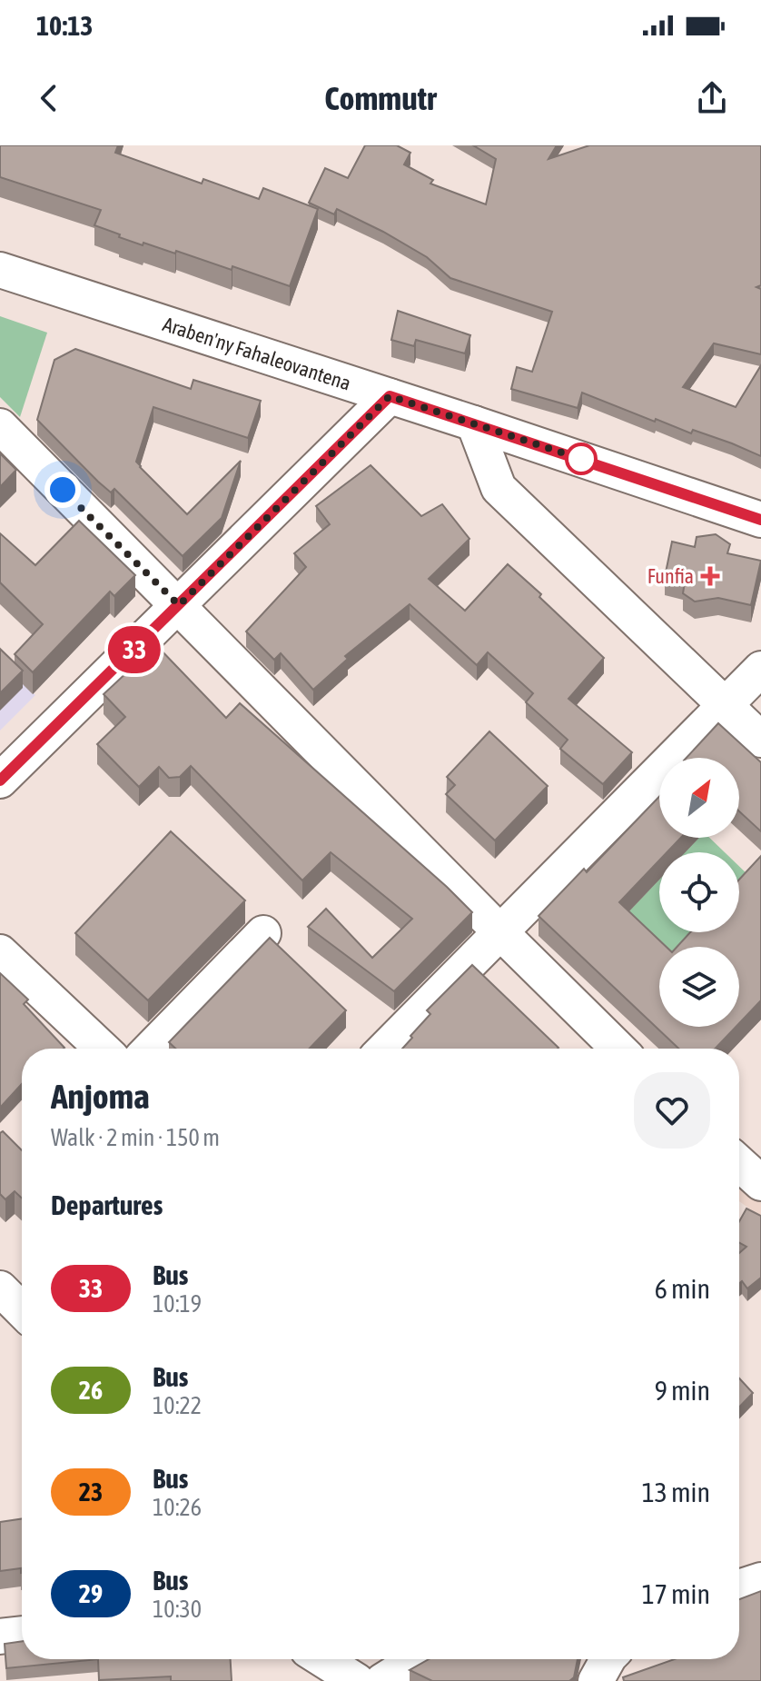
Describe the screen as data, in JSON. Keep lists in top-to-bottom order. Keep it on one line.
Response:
{"streets":{"street":["Araben'ny Fahaleovantena"]},"places":{"health":["Funfia"]},"lines":["bus line 33"],"north":"top right","page":{"status":"10:13","header":"Commutr","on_map":"33","heading":[["Anjoma","Walk · 2 min · 150 m"],"Departures"],"list":[{"mark":"33","name":"Bus","note":"10:19","value":"6 min"},{"mark":"26","name":"Bus","note":"10:22","value":"9 min"},{"mark":"23","name":"Bus","note":"10:26","value":"13 min"},{"mark":"29","name":"Bus","note":"10:30","value":"17 min"}]}}
